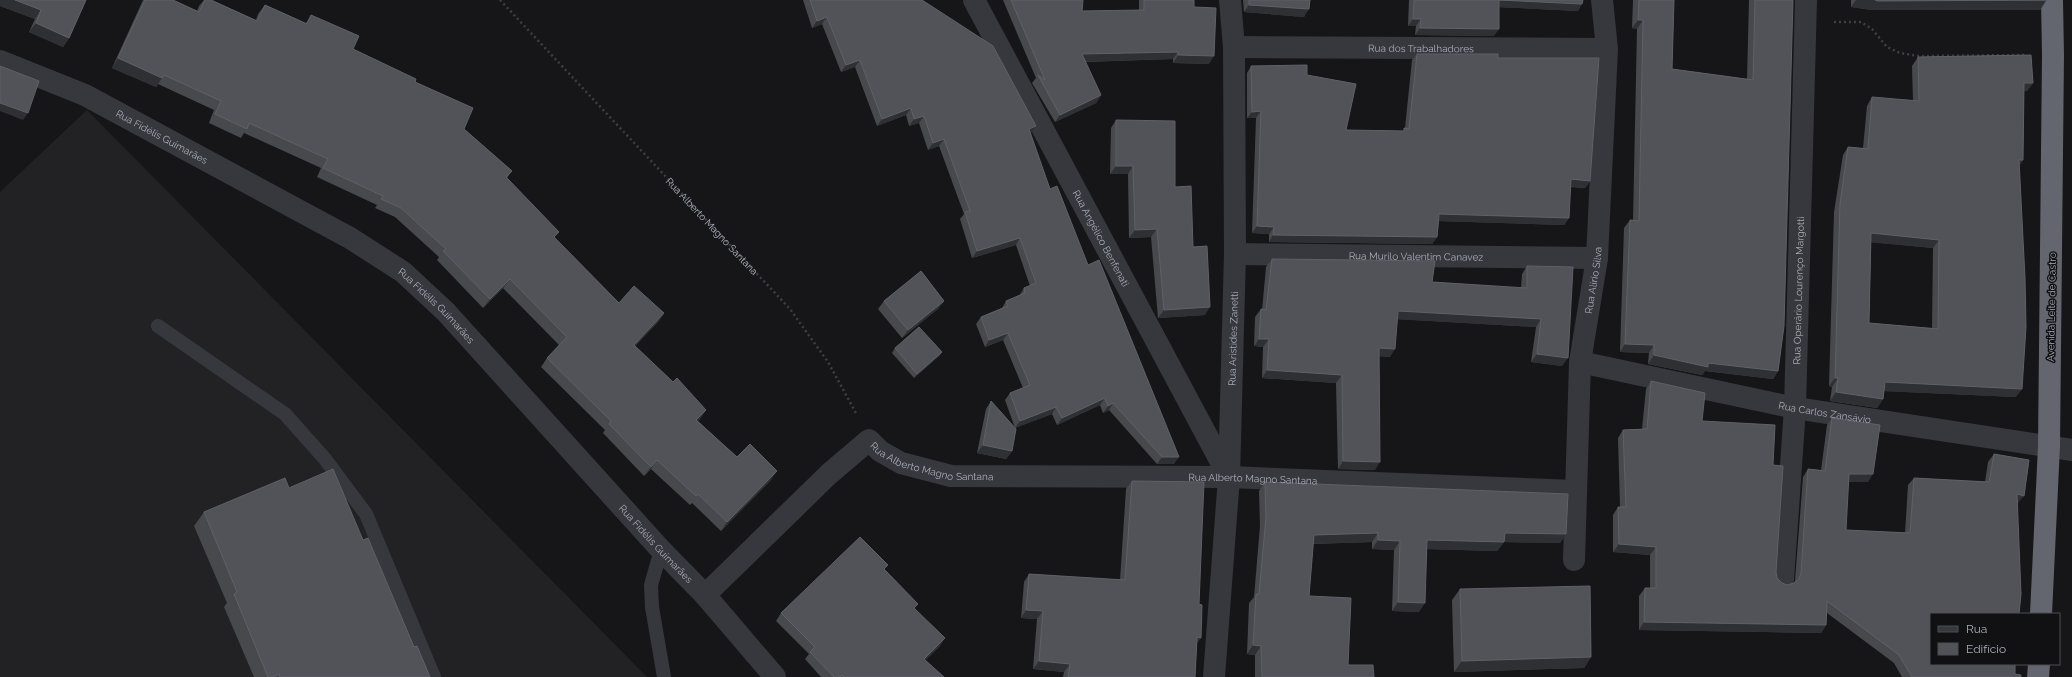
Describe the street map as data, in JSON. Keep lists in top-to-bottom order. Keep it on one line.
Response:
{"streets":{"highway":["Avenida Leite de Castro"],"street":["Rua dos Trabalhadores","Rua Fidélis Guimarães","Rua Alberto Magno Santana","Rua Angélico Benfenati","Rua Murilo Valentim Canavez","Rua Alírio Silva","Rua Operário Lourenço Margotti","Rua Aristides Zanetti","Rua Carlos Zansávio"]},"crossings":[["Rua dos Trabalhadores","Rua Alírio Silva"],["Rua dos Trabalhadores","Rua Aristides Zanetti"],["Rua Alberto Magno Santana","Rua Angélico Benfenati"],["Rua Alberto Magno Santana","Rua Alírio Silva"],["Rua Alberto Magno Santana","Rua Aristides Zanetti"],["Rua Angélico Benfenati","Rua Aristides Zanetti"],["Rua Murilo Valentim Canavez","Rua Alírio Silva"],["Rua Murilo Valentim Canavez","Rua Aristides Zanetti"],["Rua Alírio Silva","Rua Carlos Zansávio"],["Rua Operário Lourenço Margotti","Rua Carlos Zansávio"],["Avenida Leite de Castro","Rua Carlos Zansávio"]],"legend":["Rua","Edifício"]}
